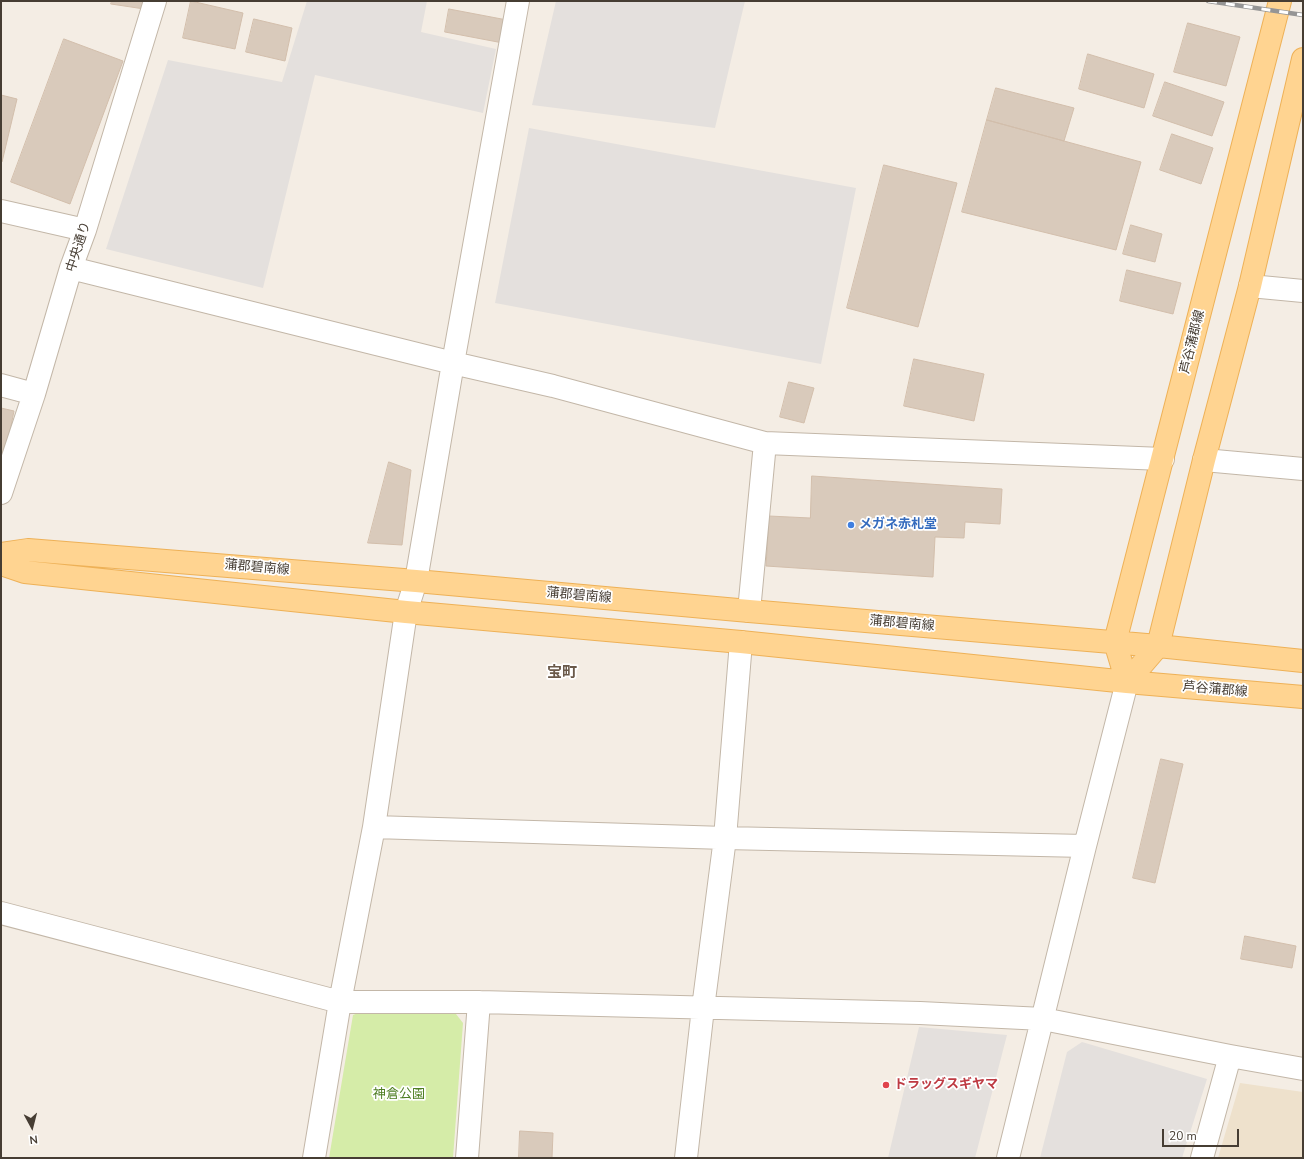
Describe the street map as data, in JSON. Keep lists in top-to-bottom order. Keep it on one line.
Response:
{"streets":{"main road":["芦谷蒲郡線","蒲郡碧南線"],"street":["中央通り"]},"crossings":[["芦谷蒲郡線","蒲郡碧南線"]],"districts":["宝町"],"parks":["神倉公園"],"places":["メガネ赤札堂","ドラッグスギヤマ"],"scale_bar":"20 m","north":"bottom"}
